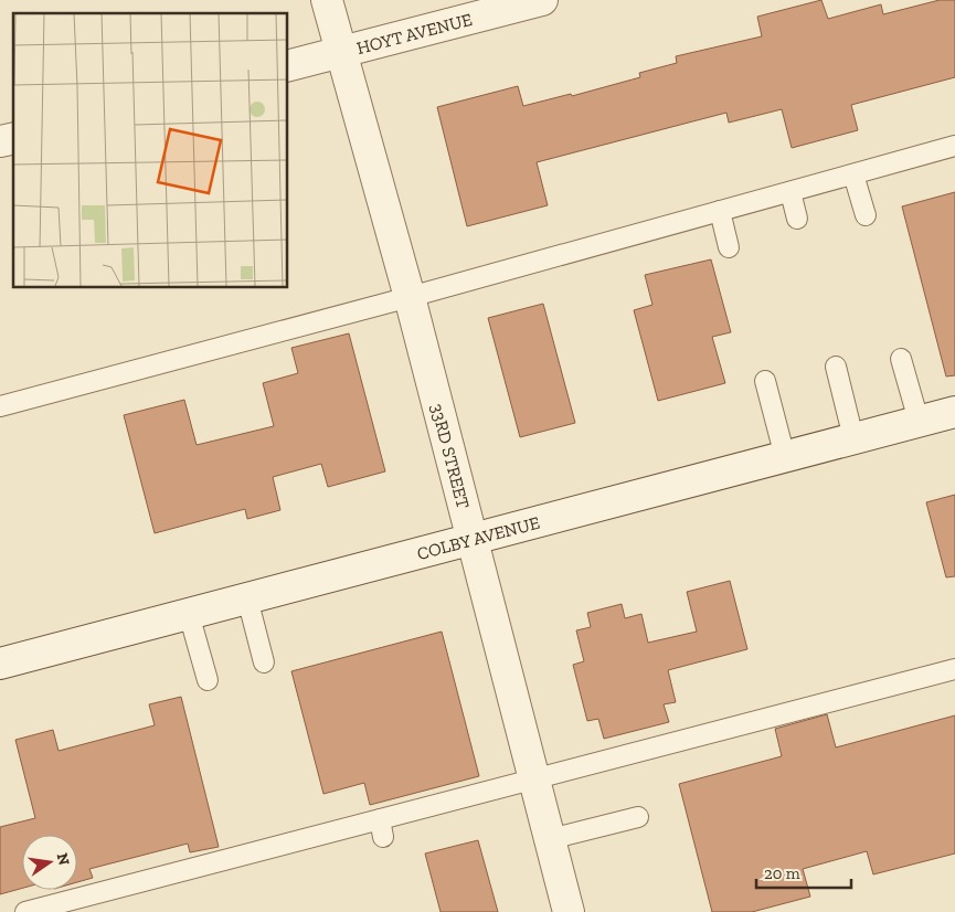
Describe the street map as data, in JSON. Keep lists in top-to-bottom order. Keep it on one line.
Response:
{"streets":{"street":["HOYT AVENUE","33RD STREET","COLBY AVENUE"]},"crossings":[["HOYT AVENUE","33RD STREET"],["33RD STREET","COLBY AVENUE"]],"scale_bar":"20 m","north":"right"}
